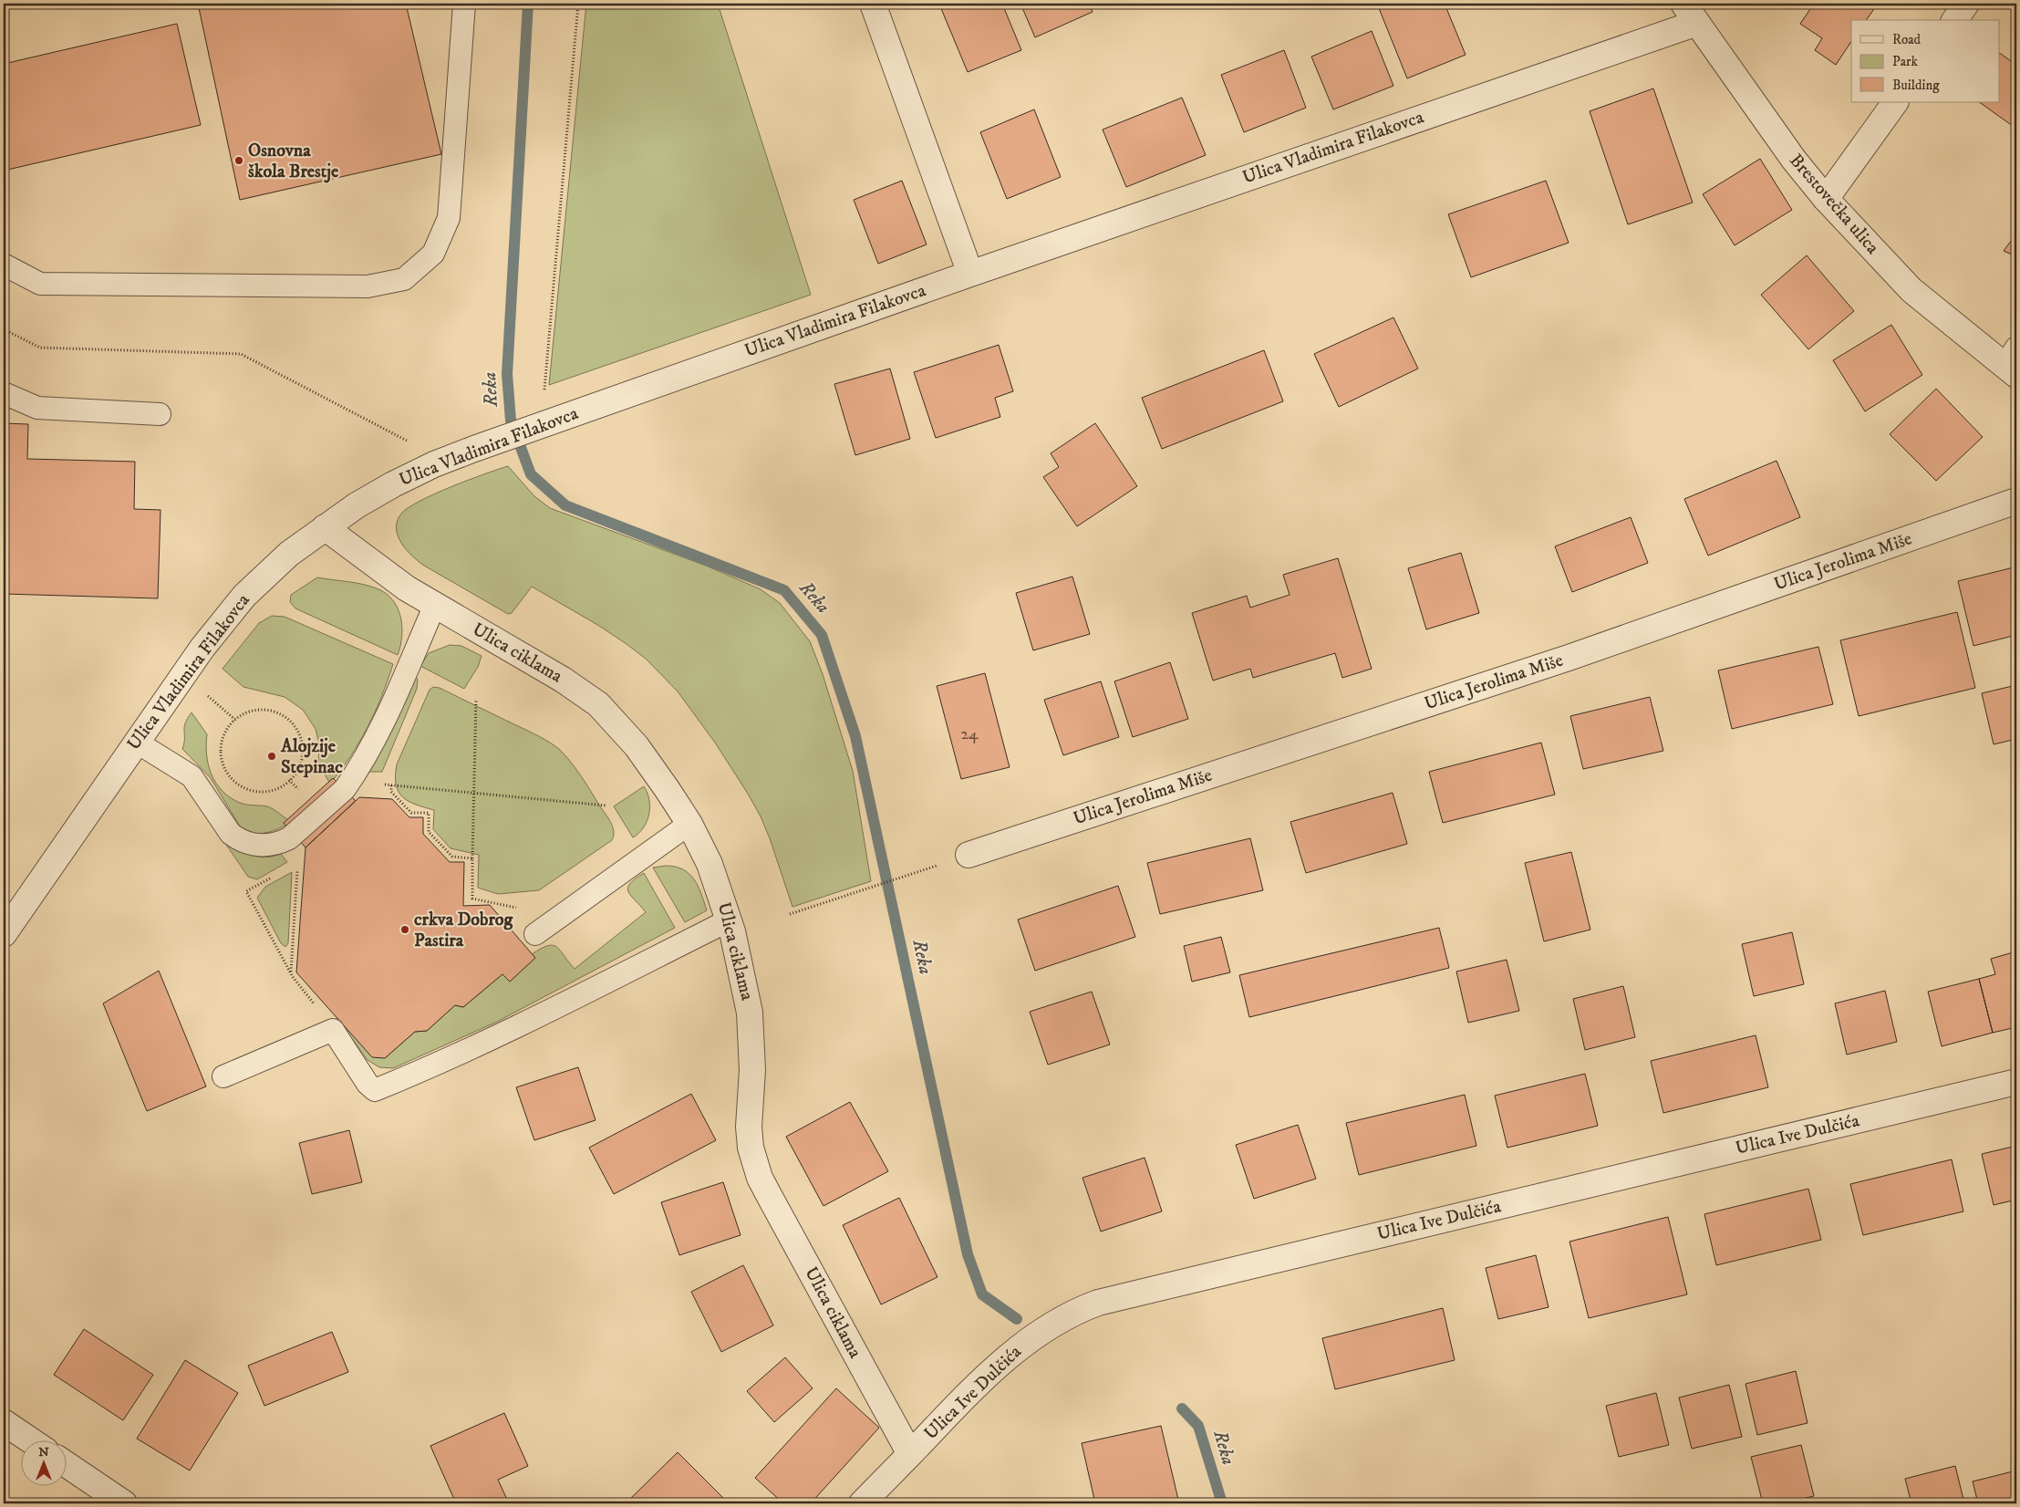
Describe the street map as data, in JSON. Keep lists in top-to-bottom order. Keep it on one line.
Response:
{"streets":{"street":["Ulica Vladimira Filakovca","Brestovečka ulica","Ulica Jerolima Miše","Ulica ciklama","Ulica Ive Dulčića"]},"crossings":[["Ulica Vladimira Filakovca","Brestovečka ulica"],["Ulica Vladimira Filakovca","Ulica ciklama"],["Ulica ciklama","Ulica Ive Dulčića"]],"water":["Reka"],"places":["Osnovna škola Brestje","Alojzije Stepinac","crkva Dobrog Pastira"],"house_numbers":["24"],"legend":["Road","Park","Building"],"north":"top"}
